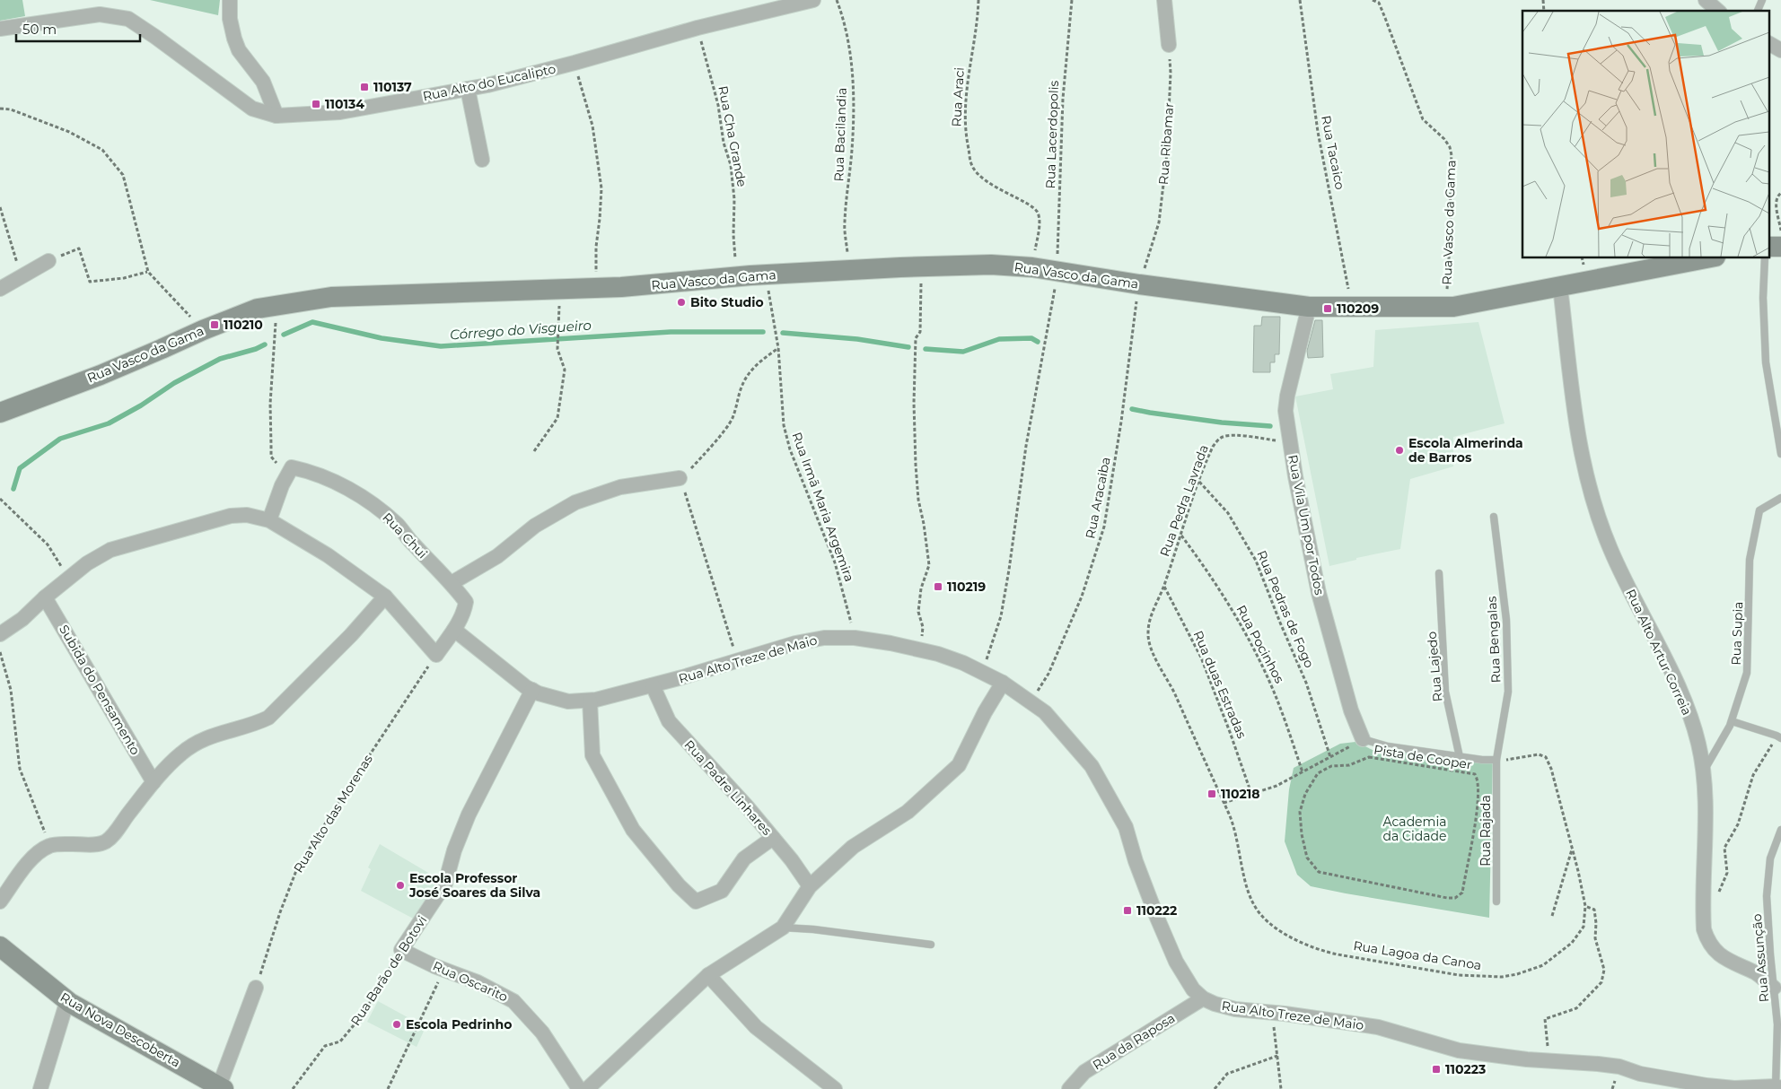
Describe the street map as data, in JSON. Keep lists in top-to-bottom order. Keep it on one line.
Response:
{"streets":{"main road":["Rua Vasco da Gama","Rua Nova Descoberta"],"street":["Rua Alto do Eucalipto","Rua Vila Um por Todos","Rua Chui","Rua Alto Artur Correia","Rua Alto Treze de Maio","Subida do Pensamento","Rua Padre Linhares","Rua Barão de Botovi","Rua Oscarito","Rua da Raposa"],"lane":["Rua Supia","Rua Bengalas","Rua Lajedo","Rua Rajada","Rua Assunção"],"path":["Rua Araci","Rua Bacilandia","Rua Lacerdopolis","Rua Cha Grande","Rua Ribamar","Rua Tacaico","Rua Aracaiba","Rua Pedra Lavrada","Rua Irmã Maria Argemira","Rua Pedras de Fogo","Rua Pocinhos","Rua duas Estradas","Pista de Cooper","Rua Alto das Morenas","Rua Lagoa da Canoa"]},"crossings":[["Rua Alto do Eucalipto","Rua Cha Grande"],["Rua Araci","Rua Vasco da Gama"],["Rua Bacilandia","Rua Vasco da Gama"],["Rua Lacerdopolis","Rua Vasco da Gama"],["Rua Lacerdopolis","Rua Alto Treze de Maio"],["Rua Cha Grande","Rua Vasco da Gama"],["Rua Ribamar","Rua Vasco da Gama"],["Rua Ribamar","Rua Aracaiba"],["Rua Tacaico","Rua Vasco da Gama"],["Rua Vasco da Gama","Rua Aracaiba"],["Rua Vasco da Gama","Rua Irmã Maria Argemira"],["Rua Vasco da Gama","Rua Vila Um por Todos"],["Rua Vasco da Gama","Rua Alto Artur Correia"],["Rua Aracaiba","Rua Alto Treze de Maio"],["Rua Pedra Lavrada","Rua Vila Um por Todos"],["Rua Pedra Lavrada","Rua Pedras de Fogo"],["Rua Pedra Lavrada","Rua Pocinhos"],["Rua Pedra Lavrada","Rua duas Estradas"],["Rua Pedra Lavrada","Rua Lagoa da Canoa"],["Rua Irmã Maria Argemira","Rua Alto Treze de Maio"],["Rua Chui","Rua Alto Treze de Maio"],["Rua Chui","Rua Alto das Morenas"],["Rua Supia","Rua Alto Artur Correia"],["Rua Bengalas","Rua Rajada"],["Rua Bengalas","Rua Lagoa da Canoa"],["Rua Alto Artur Correia","Rua Assunção"],["Rua Alto Treze de Maio","Rua Padre Linhares"],["Rua Alto Treze de Maio","Rua Assunção"],["Rua Alto Treze de Maio","Rua Barão de Botovi"],["Rua Alto Treze de Maio","Rua da Raposa"],["Rua Rajada","Rua Lagoa da Canoa"],["Rua Barão de Botovi","Rua Oscarito"]],"water":["Córrego do Visgueiro"],"parks":["Academia da Cidade"],"places":{"transit":["110137","110134","110209","110210","110219","110218","110222","110223"],"other":["Bito Studio","Escola Almerinda de Barros","Escola Professor José Soares da Silva","Escola Pedrinho"]},"scale_bar":"50 m"}
